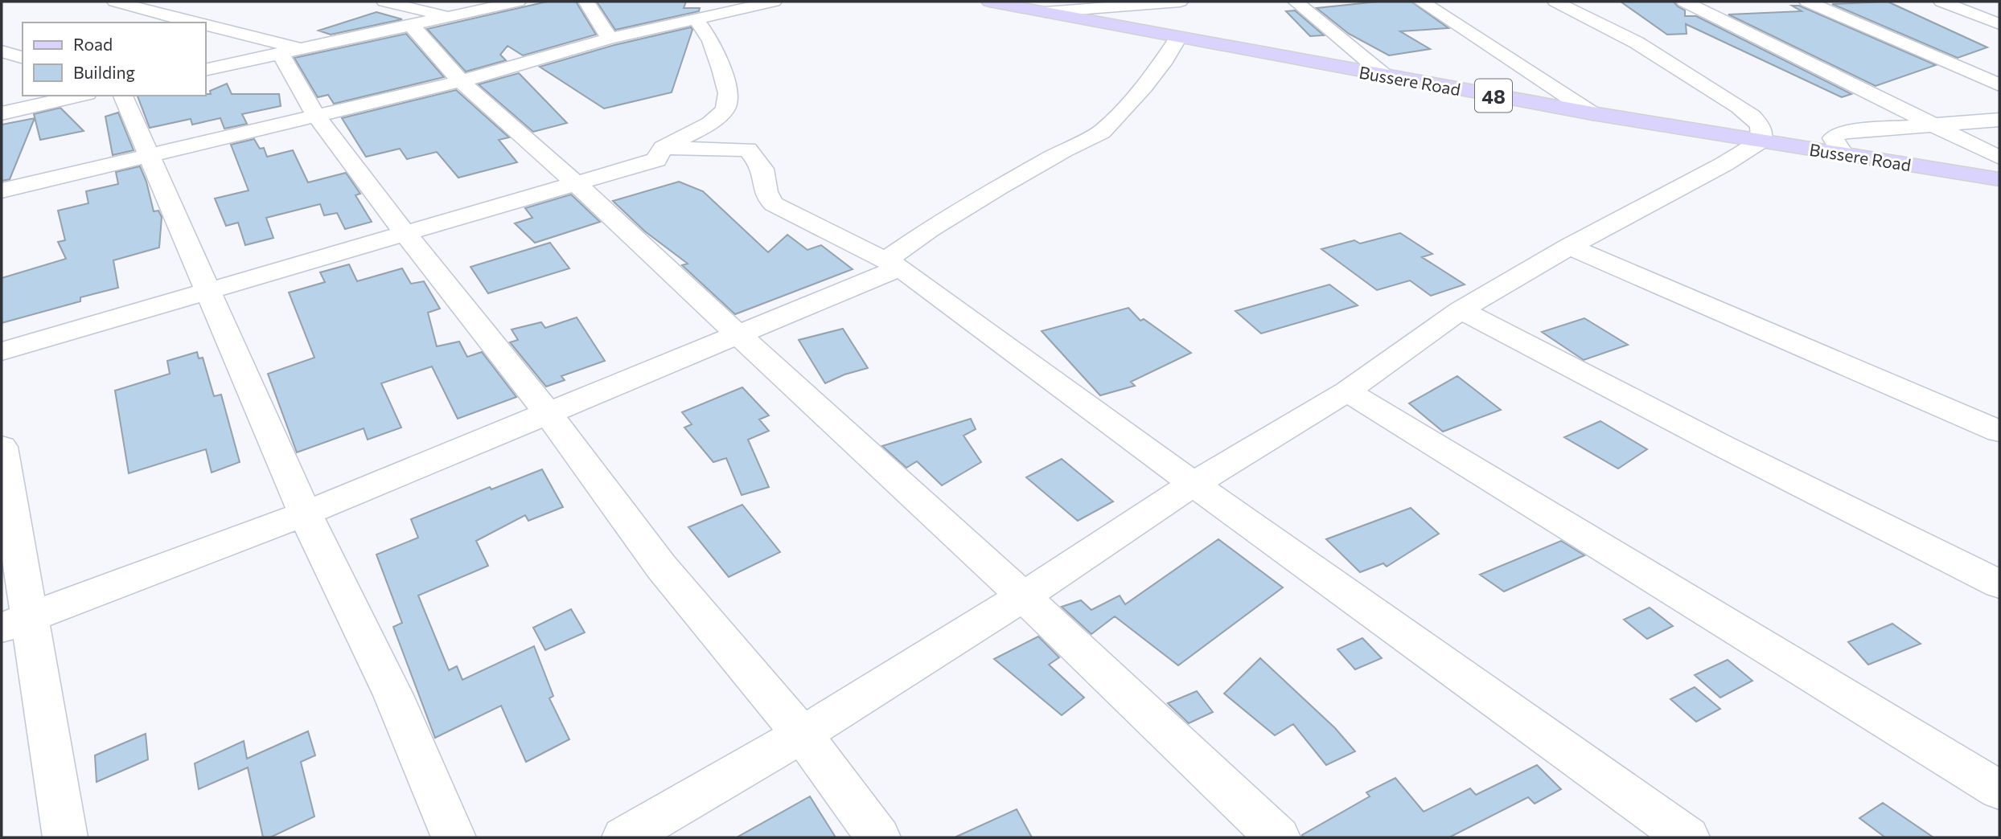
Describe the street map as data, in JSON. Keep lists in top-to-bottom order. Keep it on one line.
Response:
{"streets":{"main road":["Bussere Road","48"]},"legend":["Road","Building"]}
